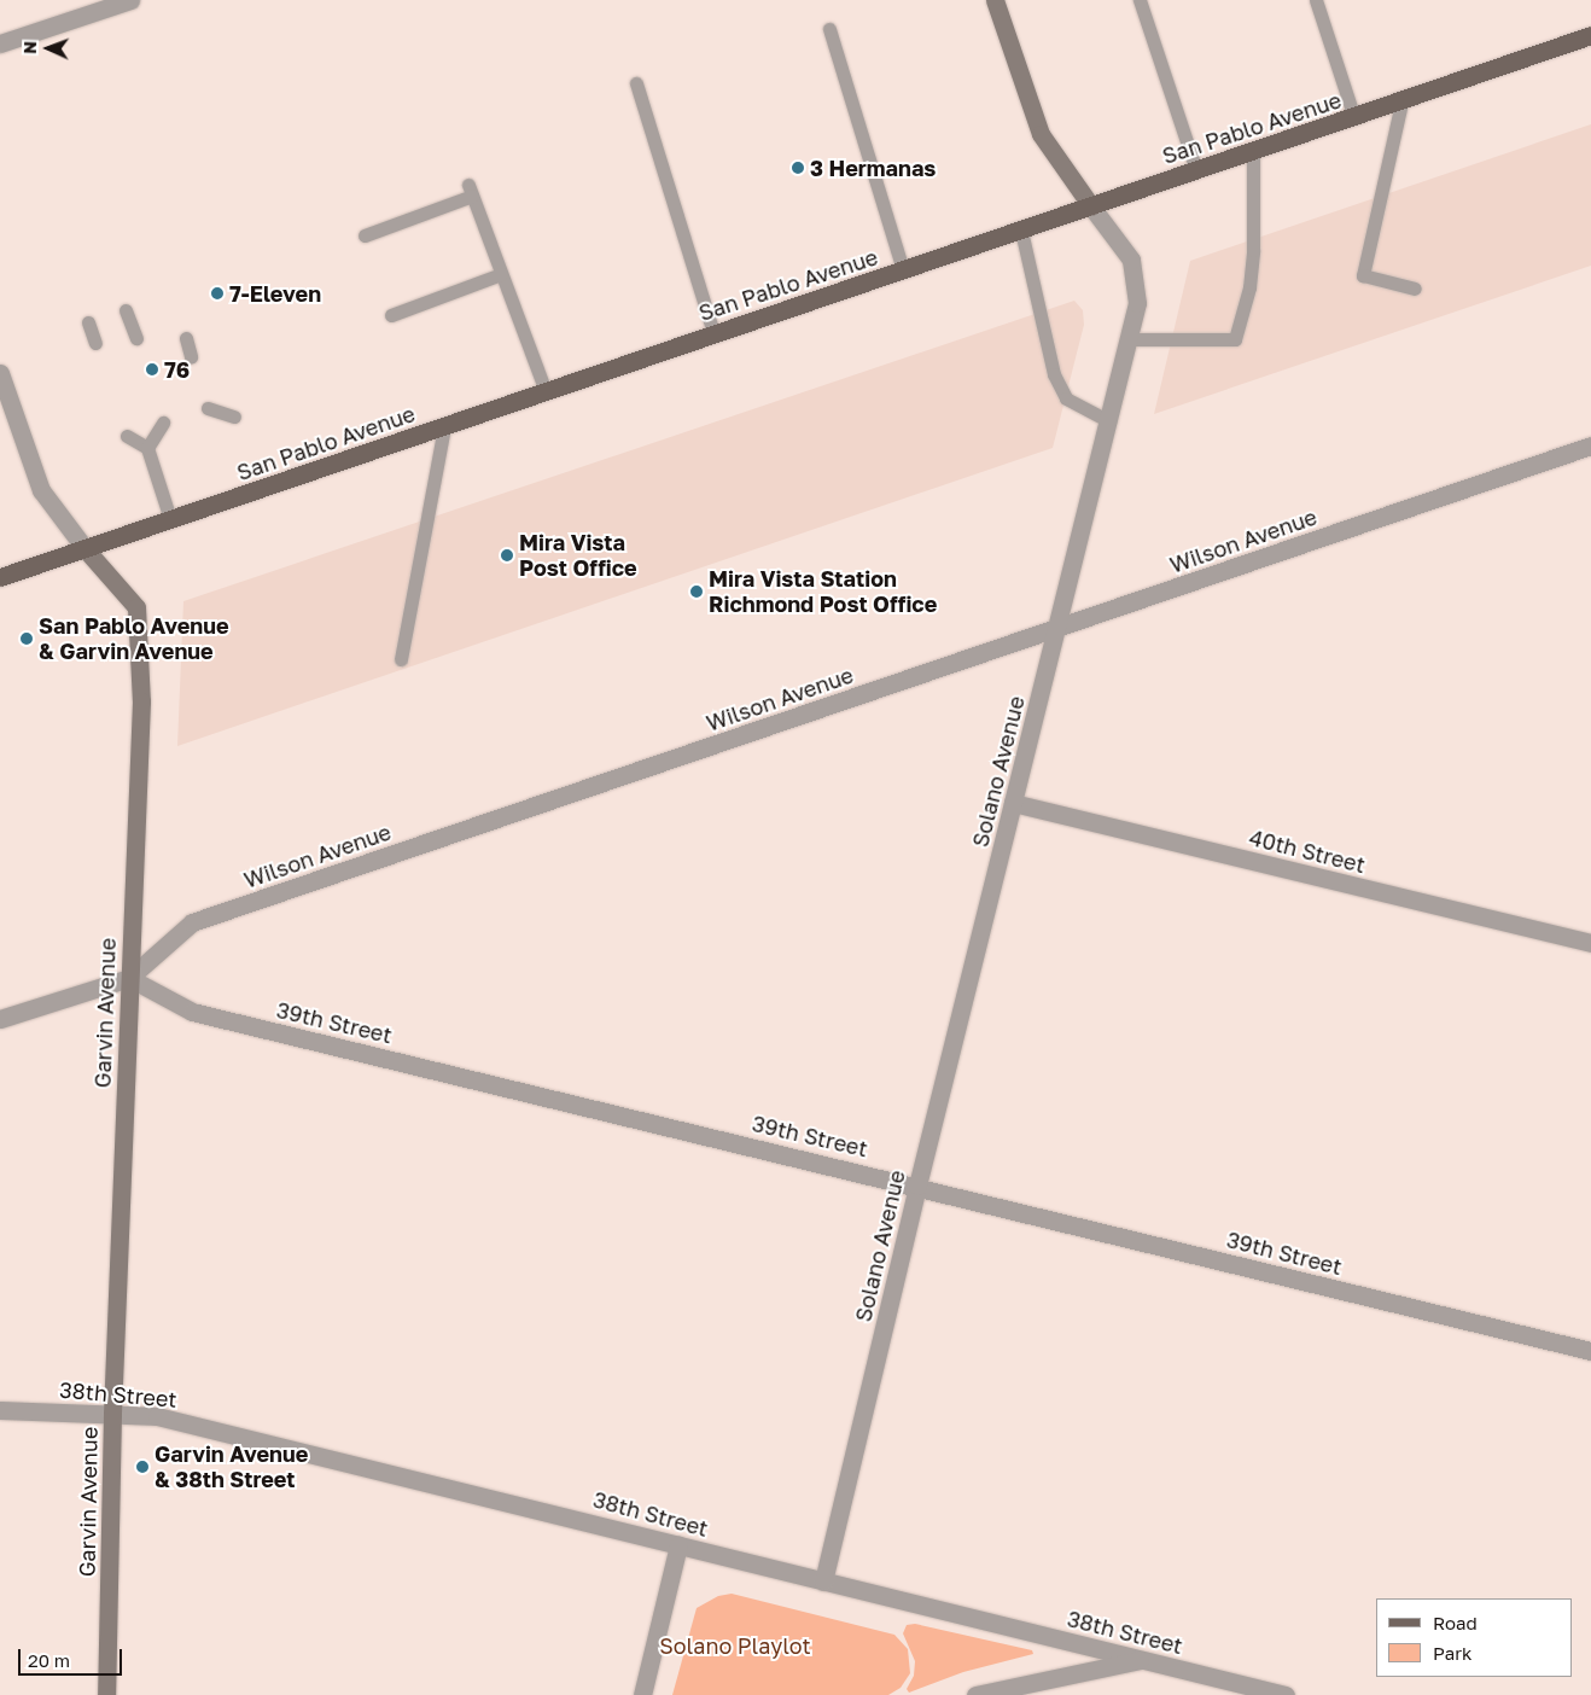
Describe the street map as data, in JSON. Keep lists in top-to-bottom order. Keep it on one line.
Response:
{"streets":{"main road":["San Pablo Avenue"],"street":["Wilson Avenue","Solano Avenue","40th Street","Garvin Avenue","39th Street","38th Street"]},"crossings":[["San Pablo Avenue","Solano Avenue"],["San Pablo Avenue","Garvin Avenue"],["Wilson Avenue","Solano Avenue"],["Wilson Avenue","Garvin Avenue"],["Wilson Avenue","39th Street"],["Solano Avenue","40th Street"],["Solano Avenue","39th Street"],["Solano Avenue","38th Street"],["Garvin Avenue","39th Street"],["Garvin Avenue","38th Street"]],"parks":["Solano Playlot"],"places":["3 Hermanas","7-Eleven","76","Mira Vista Post Office","Mira Vista Station Richmond Post Office","San Pablo Avenue & Garvin Avenue","Garvin Avenue & 38th Street"],"legend":["Road","Park"],"scale_bar":"20 m","north":"left"}
